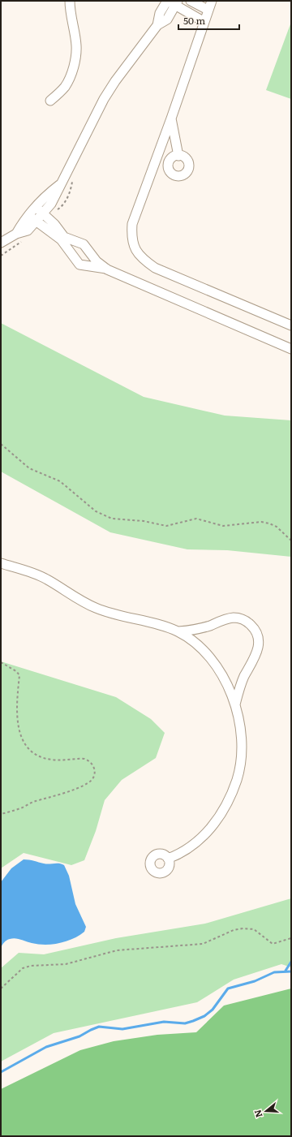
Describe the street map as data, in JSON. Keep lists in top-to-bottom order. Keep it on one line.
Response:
{"scale_bar":"50 m","north":"left"}
